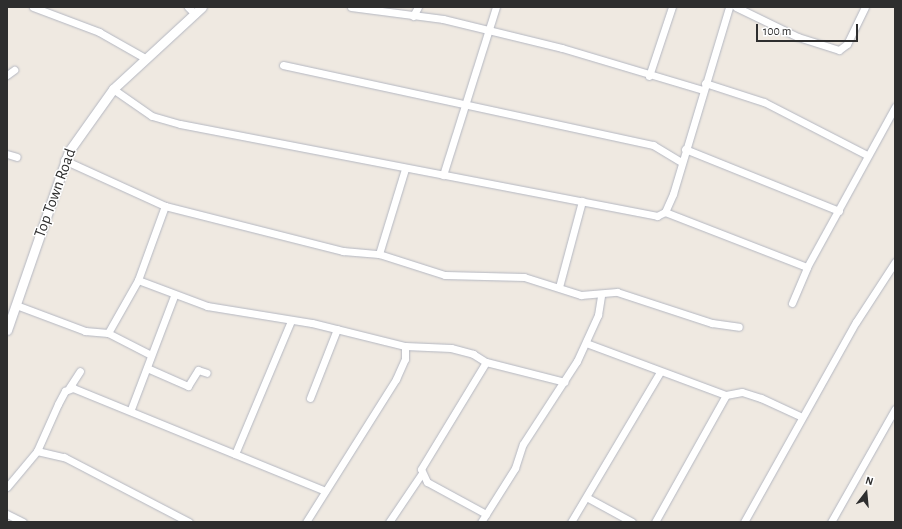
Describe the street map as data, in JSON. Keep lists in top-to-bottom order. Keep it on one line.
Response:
{"streets":{"street":["Top Town Road"]},"scale_bar":"100 m","north":"top"}
